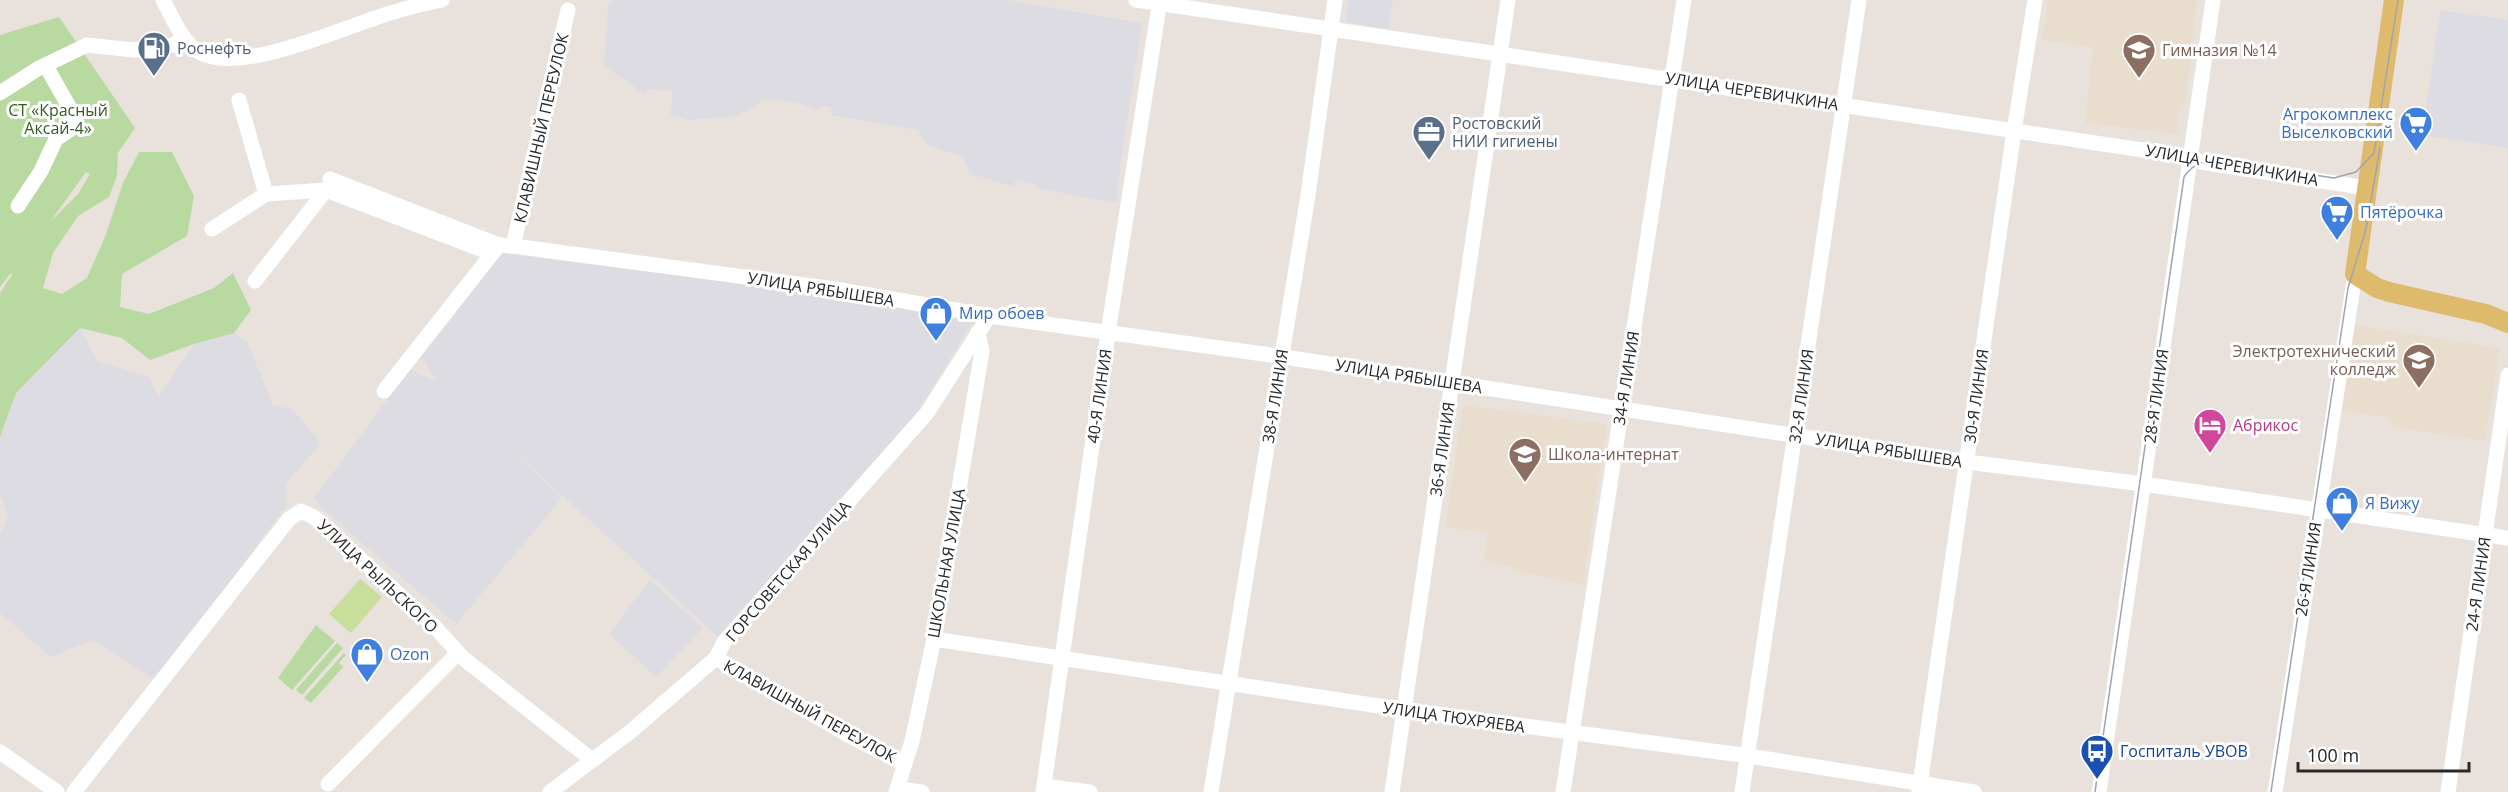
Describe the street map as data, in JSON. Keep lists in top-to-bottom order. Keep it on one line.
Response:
{"streets":{"street":["УЛИЦА ЧЕРЕВИЧКИНА","КЛАВИШНЫЙ ПЕРЕУЛОК","УЛИЦА РЯБЫШЕВА","34-Я ЛИНИЯ","40-Я ЛИНИЯ","38-Я ЛИНИЯ","32-Я ЛИНИЯ","30-Я ЛИНИЯ","28-Я ЛИНИЯ","36-Я ЛИНИЯ","ШКОЛЬНАЯ УЛИЦА","26-Я ЛИНИЯ","ГОРСОВЕТСКАЯ УЛИЦА","УЛИЦА РЫЛЬСКОГО","24-Я ЛИНИЯ","УЛИЦА ТЮХРЯЕВА"]},"crossings":[["УЛИЦА ЧЕРЕВИЧКИНА","34-Я ЛИНИЯ"],["УЛИЦА ЧЕРЕВИЧКИНА","40-Я ЛИНИЯ"],["УЛИЦА ЧЕРЕВИЧКИНА","38-Я ЛИНИЯ"],["УЛИЦА ЧЕРЕВИЧКИНА","32-Я ЛИНИЯ"],["УЛИЦА ЧЕРЕВИЧКИНА","30-Я ЛИНИЯ"],["УЛИЦА ЧЕРЕВИЧКИНА","28-Я ЛИНИЯ"],["УЛИЦА ЧЕРЕВИЧКИНА","36-Я ЛИНИЯ"],["КЛАВИШНЫЙ ПЕРЕУЛОК","УЛИЦА РЯБЫШЕВА"],["КЛАВИШНЫЙ ПЕРЕУЛОК","ШКОЛЬНАЯ УЛИЦА"],["КЛАВИШНЫЙ ПЕРЕУЛОК","ГОРСОВЕТСКАЯ УЛИЦА"],["УЛИЦА РЯБЫШЕВА","34-Я ЛИНИЯ"],["УЛИЦА РЯБЫШЕВА","40-Я ЛИНИЯ"],["УЛИЦА РЯБЫШЕВА","38-Я ЛИНИЯ"],["УЛИЦА РЯБЫШЕВА","32-Я ЛИНИЯ"],["УЛИЦА РЯБЫШЕВА","30-Я ЛИНИЯ"],["УЛИЦА РЯБЫШЕВА","28-Я ЛИНИЯ"],["УЛИЦА РЯБЫШЕВА","36-Я ЛИНИЯ"],["УЛИЦА РЯБЫШЕВА","26-Я ЛИНИЯ"],["УЛИЦА РЯБЫШЕВА","ГОРСОВЕТСКАЯ УЛИЦА"],["УЛИЦА РЯБЫШЕВА","24-Я ЛИНИЯ"],["34-Я ЛИНИЯ","УЛИЦА ТЮХРЯЕВА"],["40-Я ЛИНИЯ","УЛИЦА ТЮХРЯЕВА"],["38-Я ЛИНИЯ","УЛИЦА ТЮХРЯЕВА"],["32-Я ЛИНИЯ","УЛИЦА ТЮХРЯЕВА"],["30-Я ЛИНИЯ","УЛИЦА ТЮХРЯЕВА"],["36-Я ЛИНИЯ","УЛИЦА ТЮХРЯЕВА"],["ШКОЛЬНАЯ УЛИЦА","ГОРСОВЕТСКАЯ УЛИЦА"],["ШКОЛЬНАЯ УЛИЦА","УЛИЦА ТЮХРЯЕВА"],["ГОРСОВЕТСКАЯ УЛИЦА","УЛИЦА РЫЛЬСКОГО"]],"parks":["СТ «Красный Аксай-4»"],"places":{"fuel station":["Роснефть"],"school or university":["Гимназия №14","Электротехнический колледж","Школа-интернат"],"supermarket":["Агрокомплекс Выселковский","Пятёрочка"],"office":["Ростовский НИИ гигиены"],"shop":["Мир обоев","Я Вижу","Ozon"],"hotel":["Абрикос"],"bus stop":["Госпиталь УВОВ"]},"scale_bar":"100 m"}
